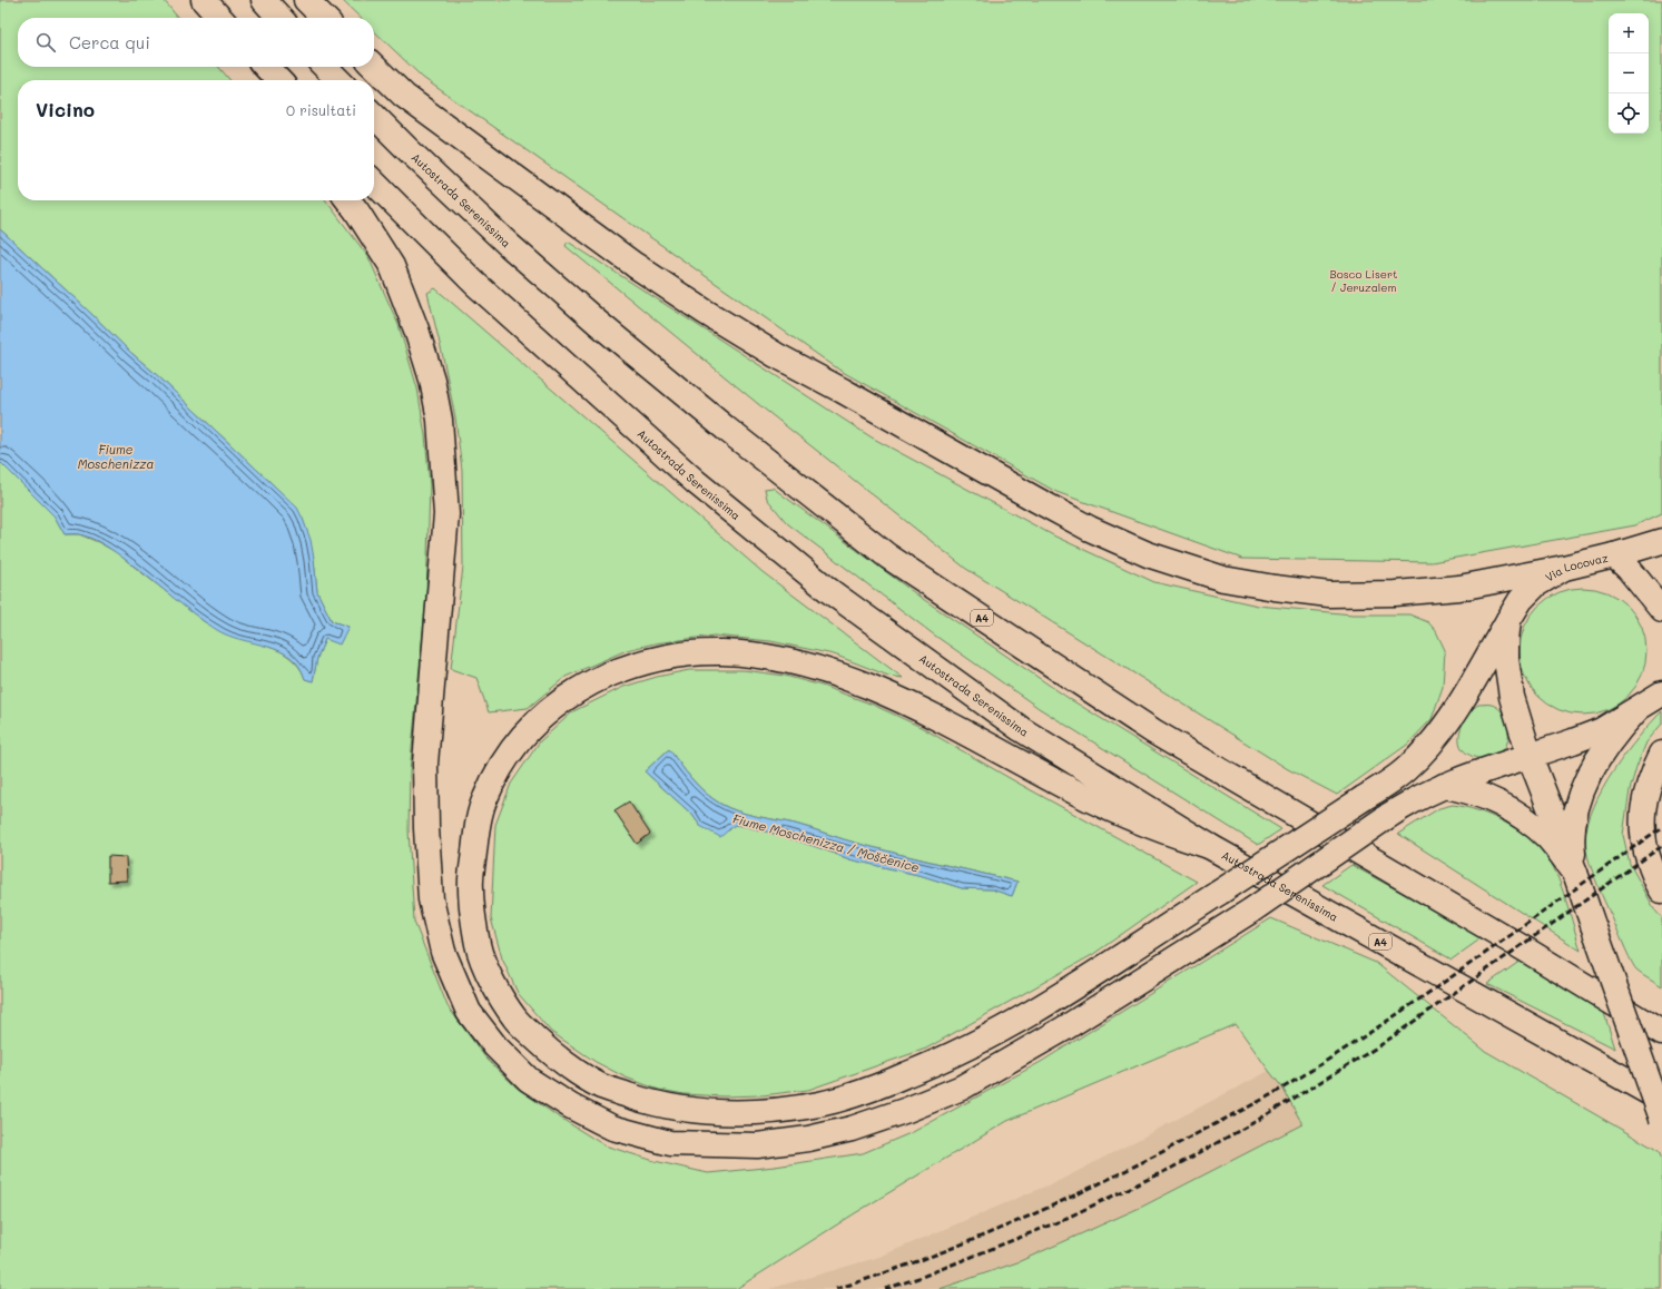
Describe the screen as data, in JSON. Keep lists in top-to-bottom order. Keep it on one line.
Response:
{"streets":{"main road":["Autostrada Serenissima","Via Locovaz","A4"]},"crossings":[["Autostrada Serenissima","Via Locovaz"]],"water":["Fiume Moschenizza","Fiume Moschenizza / Moščenice"],"parks":["Bosco Lisert / Jeruzalem"],"page":{"map_buttons":["+","−"],"search":"Cerca qui","heading":["Vicino","0 risultati"]}}
